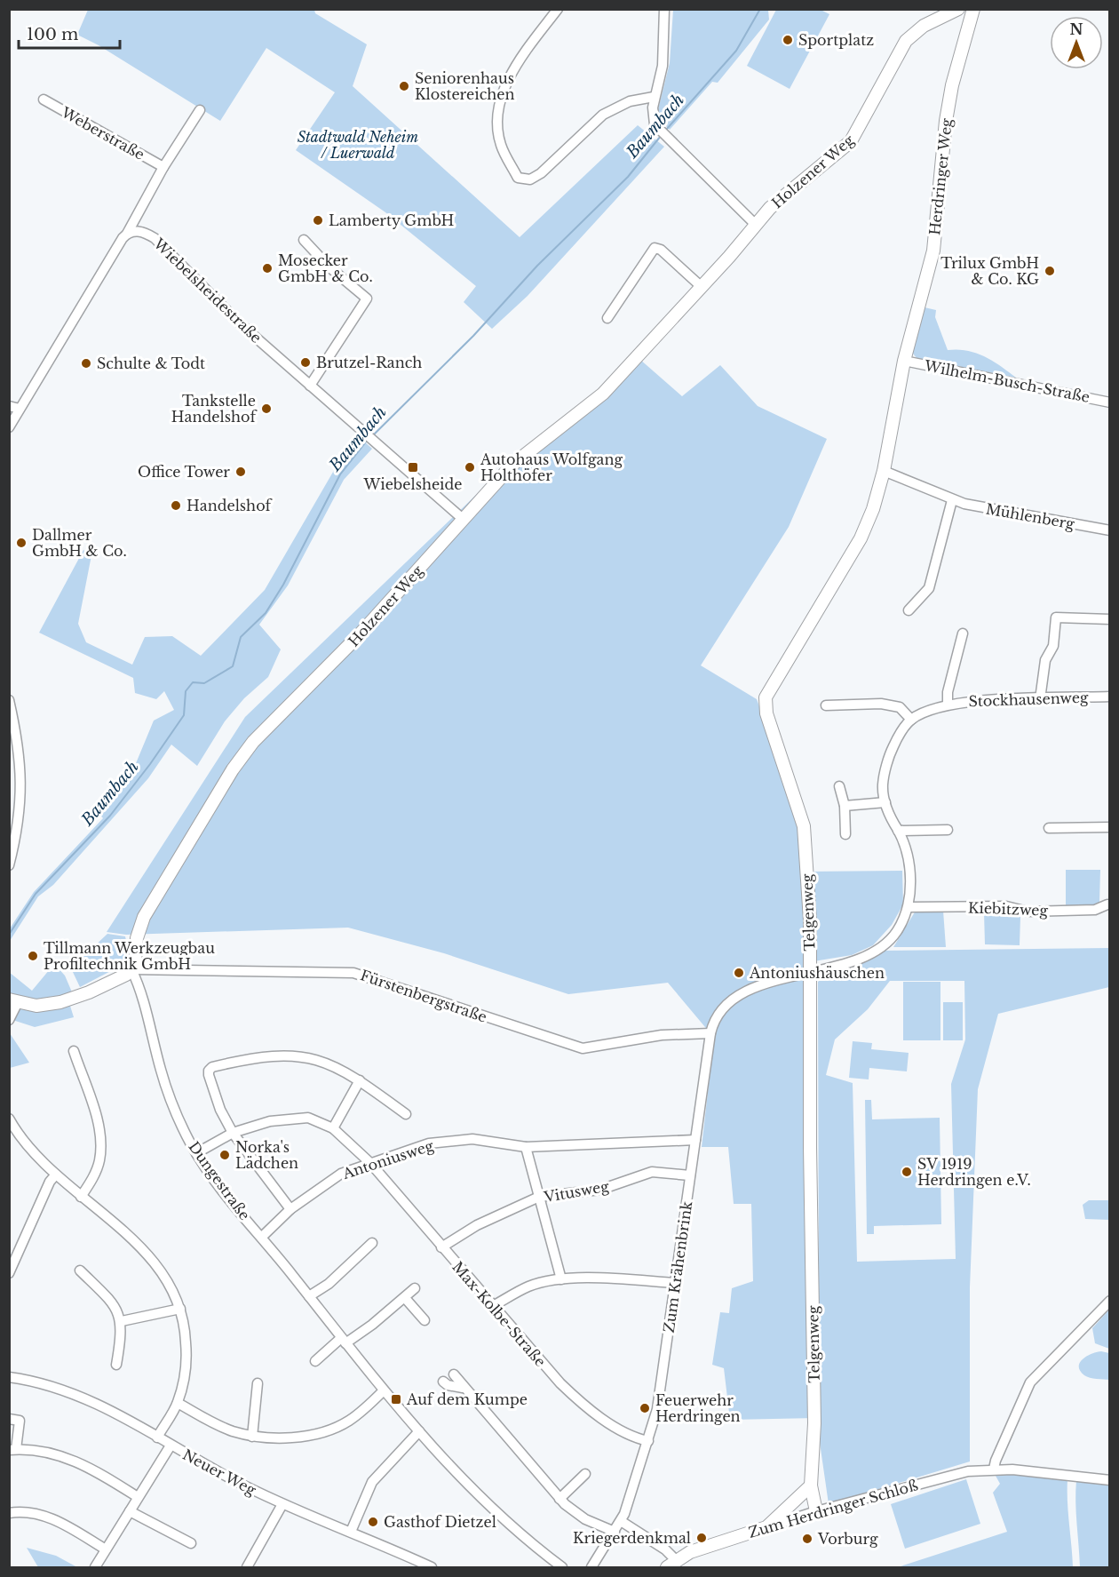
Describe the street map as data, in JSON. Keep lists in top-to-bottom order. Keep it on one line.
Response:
{"streets":{"main road":["Holzener Weg","Herdringer Weg","Telgenweg","Zum Herdringer Schloß"],"street":["Weberstraße","Wiebelsheidestraße","Wilhelm-Busch-Straße","Mühlenberg","Stockhausenweg","Kiebitzweg","Fürstenbergstraße","Antoniusweg","Dungestraße","Vitusweg","Zum Krähenbrink","Max-Kolbe-Straße","Neuer Weg"]},"crossings":[["Holzener Weg","Wiebelsheidestraße"],["Holzener Weg","Fürstenbergstraße"],["Holzener Weg","Dungestraße"],["Herdringer Weg","Wilhelm-Busch-Straße"],["Herdringer Weg","Mühlenberg"],["Herdringer Weg","Telgenweg"],["Mühlenberg","Telgenweg"],["Stockhausenweg","Kiebitzweg"],["Stockhausenweg","Telgenweg"],["Stockhausenweg","Zum Krähenbrink"],["Telgenweg","Zum Herdringer Schloß"],["Fürstenbergstraße","Dungestraße"],["Fürstenbergstraße","Zum Krähenbrink"],["Antoniusweg","Dungestraße"],["Antoniusweg","Zum Krähenbrink"],["Antoniusweg","Max-Kolbe-Straße"],["Dungestraße","Max-Kolbe-Straße"],["Vitusweg","Zum Krähenbrink"],["Vitusweg","Max-Kolbe-Straße"],["Zum Krähenbrink","Max-Kolbe-Straße"],["Zum Krähenbrink","Zum Herdringer Schloß"]],"water":["Baumbach"],"parks":["Stadtwald Neheim / Luerwald"],"places":{"other":["Sportplatz","Seniorenhaus Klostereichen","Lamberty GmbH","Mosecker GmbH & Co.","Trilux GmbH & Co. KG","Brutzel-Ranch","Schulte & Todt","Tankstelle Handelshof","Autohaus Wolfgang Holthöfer","Office Tower","Handelshof","Dallmer GmbH & Co.","Tillmann Werkzeugbau Profiltechnik GmbH","Antoniushäuschen","Norka's Lädchen","SV 1919 Herdringen e.V.","Feuerwehr Herdringen","Gasthof Dietzel","Kriegerdenkmal","Vorburg"],"transit":["Wiebelsheide","Auf dem Kumpe"]},"scale_bar":"100 m","north":"top"}
